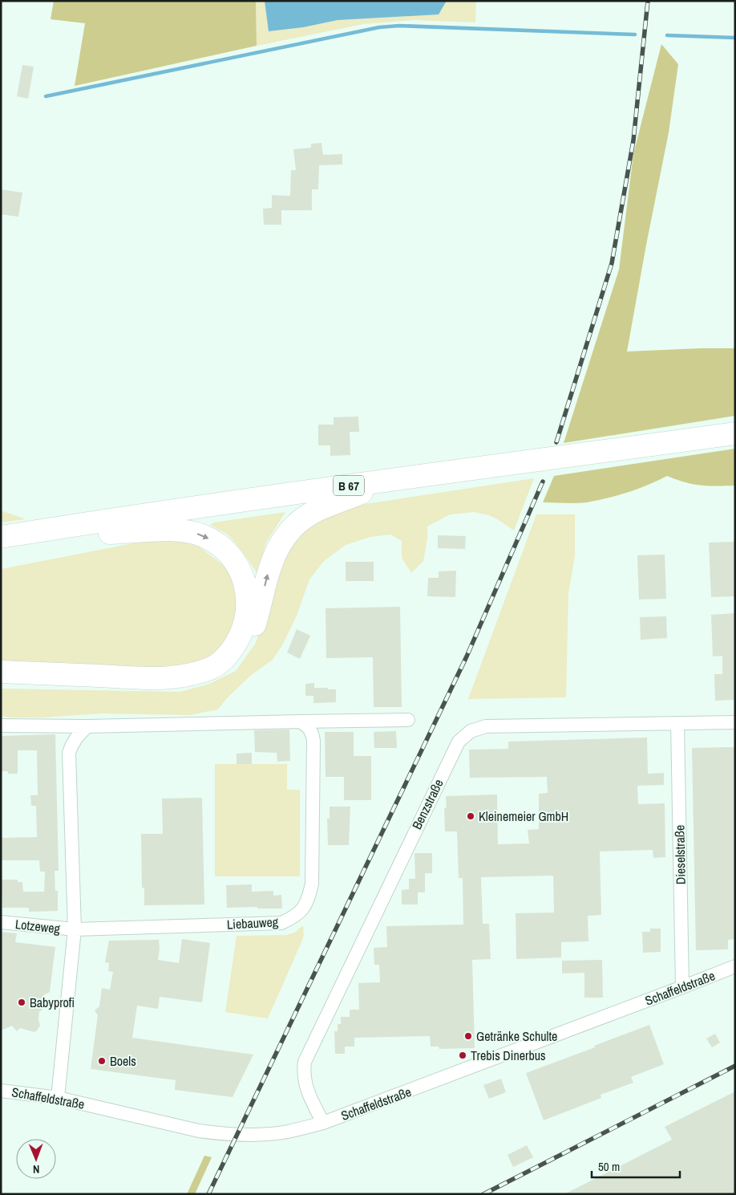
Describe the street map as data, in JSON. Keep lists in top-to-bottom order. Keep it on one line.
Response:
{"streets":{"highway":["B 67"],"street":["Benzstraße","Dieselstraße","Liebauweg","Lotzeweg","Schaffeldstraße"]},"crossings":[["Benzstraße","Dieselstraße"],["Benzstraße","Schaffeldstraße"],["Dieselstraße","Schaffeldstraße"],["Liebauweg","Lotzeweg"]],"places":["Kleinemeier GmbH","Babyprofi","Getränke Schulte","Trebis Dinerbus","Boels"],"scale_bar":"50 m","north":"bottom"}
